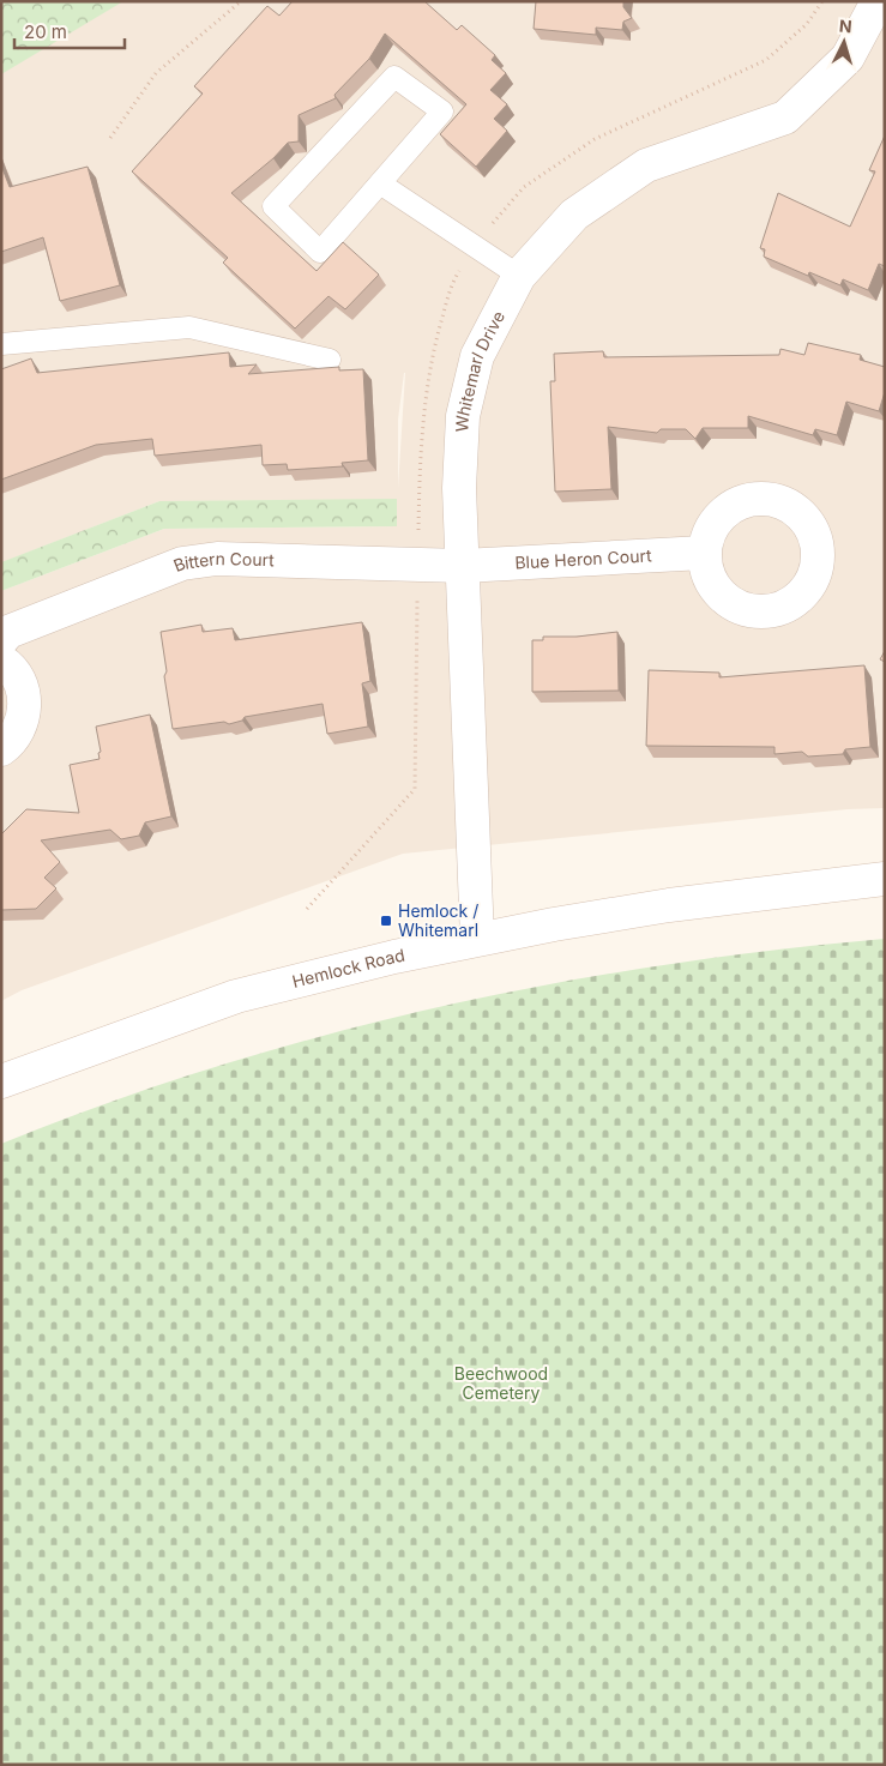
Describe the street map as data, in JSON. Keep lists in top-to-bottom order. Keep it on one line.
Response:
{"streets":{"street":["Whitemarl Drive","Blue Heron Court","Bittern Court","Hemlock Road"]},"crossings":[["Whitemarl Drive","Blue Heron Court"],["Whitemarl Drive","Bittern Court"],["Whitemarl Drive","Hemlock Road"],["Blue Heron Court","Bittern Court"]],"parks":["Beechwood Cemetery"],"places":{"transit":["Hemlock / Whitemarl"]},"scale_bar":"20 m","north":"top"}
